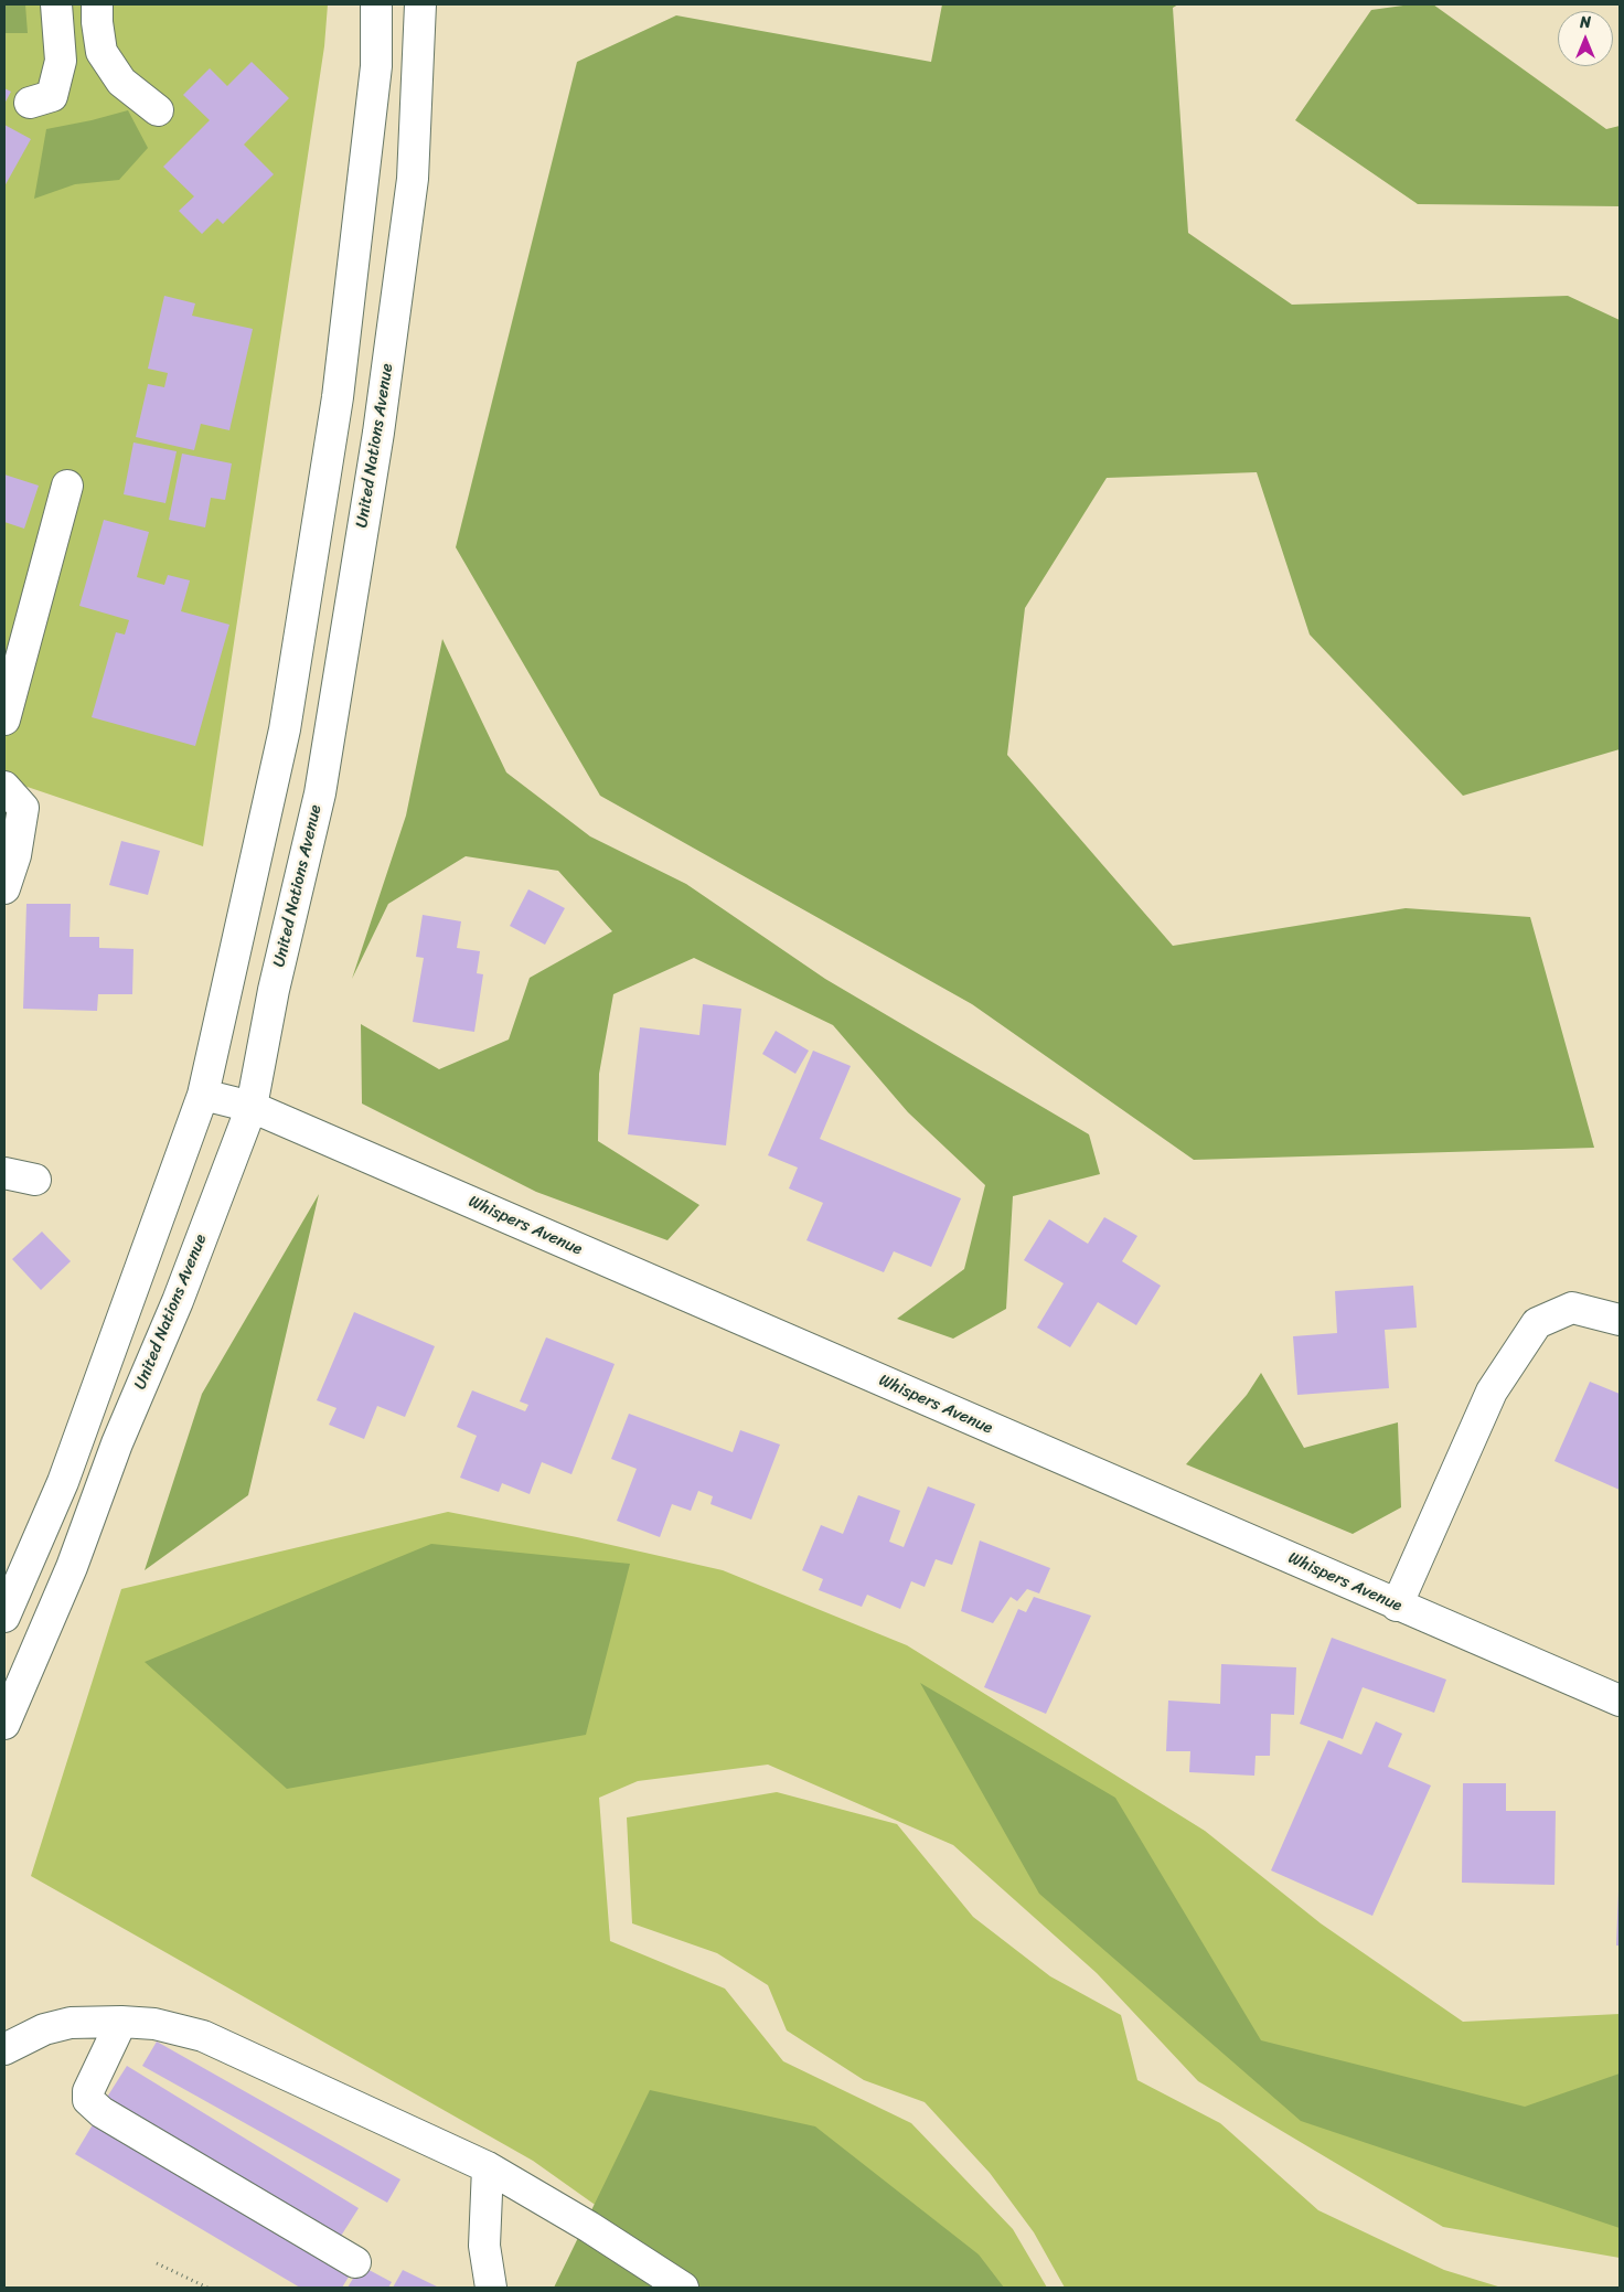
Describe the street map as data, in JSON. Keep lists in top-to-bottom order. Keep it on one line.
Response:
{"streets":{"street":["United Nations Avenue","Whispers Avenue"]},"crossings":[["United Nations Avenue","Whispers Avenue"]],"north":"top"}
